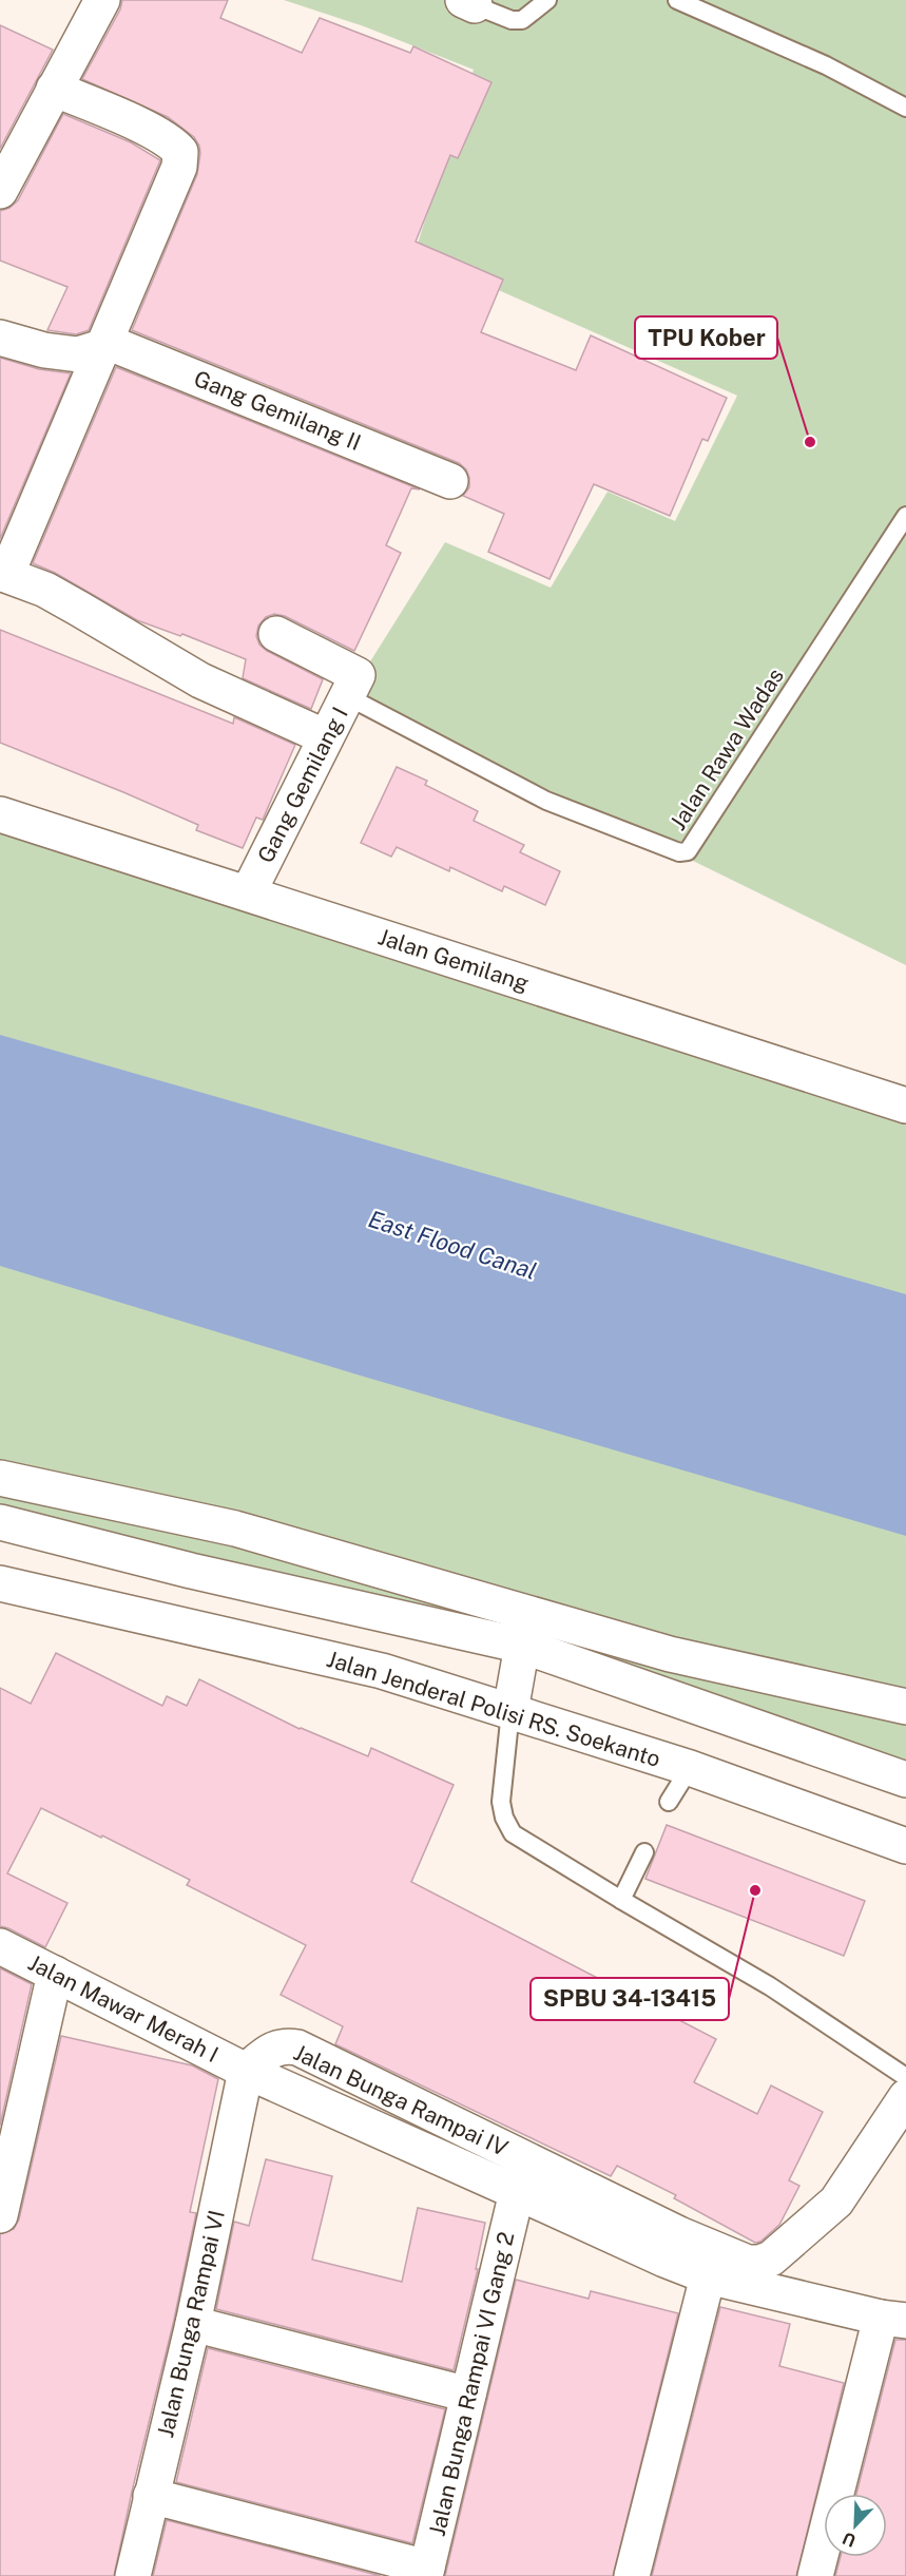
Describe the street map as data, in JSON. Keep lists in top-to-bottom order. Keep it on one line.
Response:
{"streets":{"street":["Gang Gemilang II","Gang Gemilang I","Jalan Gemilang","Jalan Jenderal Polisi RS. Soekanto","Jalan Mawar Merah I","Jalan Bunga Rampai IV","Jalan Bunga Rampai VI","Jalan Bunga Rampai VI Gang 2"],"lane":["Jalan Rawa Wadas"]},"crossings":[["Jalan Rawa Wadas","Gang Gemilang I"],["Gang Gemilang I","Jalan Gemilang"],["Jalan Mawar Merah I","Jalan Bunga Rampai IV"],["Jalan Mawar Merah I","Jalan Bunga Rampai VI"],["Jalan Bunga Rampai IV","Jalan Bunga Rampai VI"],["Jalan Bunga Rampai IV","Jalan Bunga Rampai VI Gang 2"]],"water":["East Flood Canal"],"places":["TPU Kober","SPBU 34-13415"],"north":"bottom left"}
